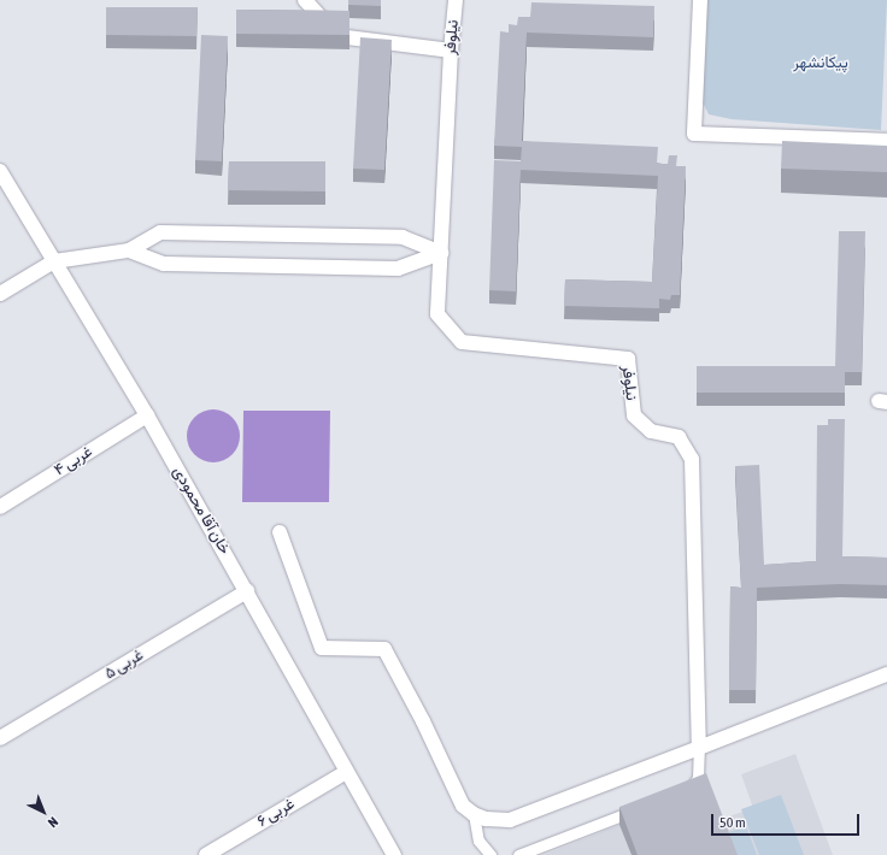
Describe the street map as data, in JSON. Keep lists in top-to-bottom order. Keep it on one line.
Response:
{"streets":{"street":["نیلوفر","۴ غربی","خان آقا محمودی","۵ غربی","۶ غربی"]},"crossings":[["۴ غربی","خان آقا محمودی"],["خان آقا محمودی","۵ غربی"],["خان آقا محمودی","۶ غربی"]],"parks":["پیکانشهر"],"scale_bar":"50 m","north":"bottom right"}
